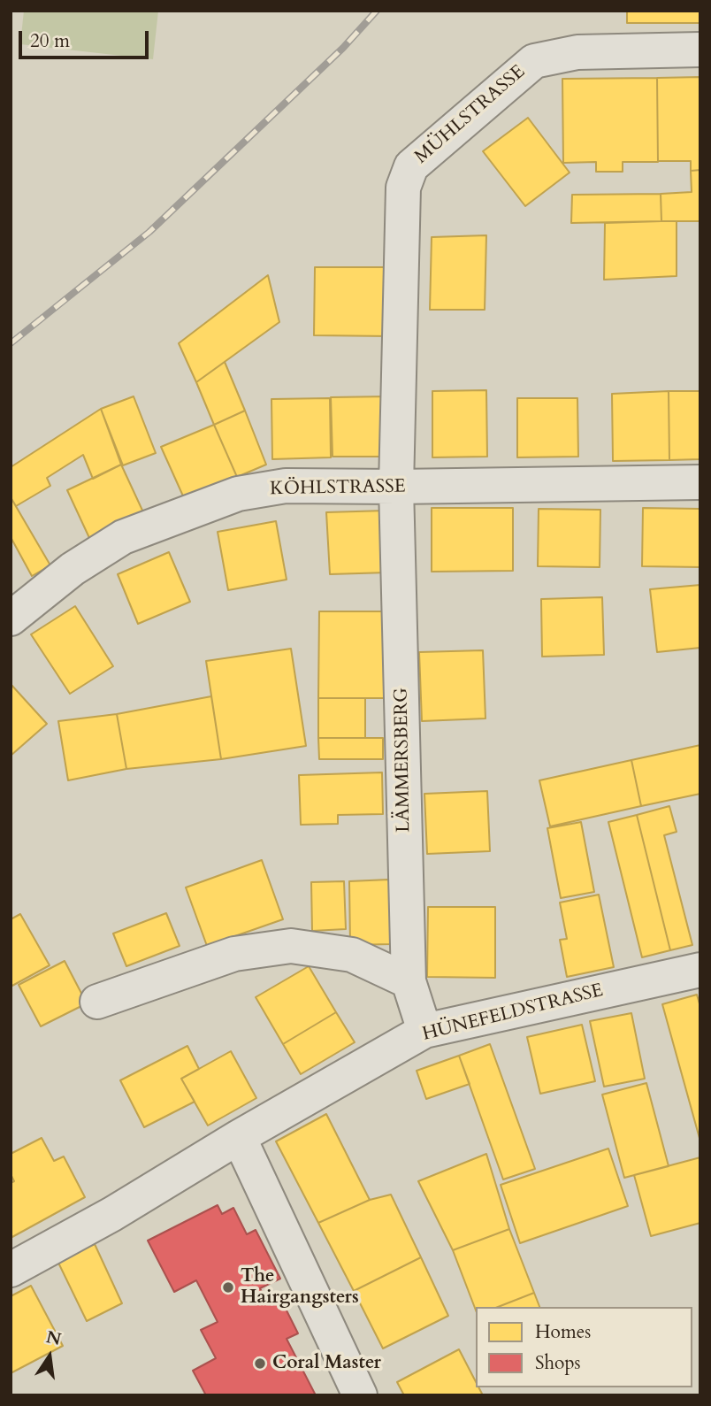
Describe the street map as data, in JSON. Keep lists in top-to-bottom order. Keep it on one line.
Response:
{"streets":{"street":["MÜHLSTRASSE","KÖHLSTRASSE","LÄMMERSBERG","HÜNEFELDSTRASSE"]},"crossings":[["MÜHLSTRASSE","KÖHLSTRASSE"],["MÜHLSTRASSE","LÄMMERSBERG"],["KÖHLSTRASSE","LÄMMERSBERG"],["LÄMMERSBERG","HÜNEFELDSTRASSE"]],"places":["The Hairgangsters","Coral Master"],"legend":["Homes","Shops"],"scale_bar":"20 m","north":"top"}
